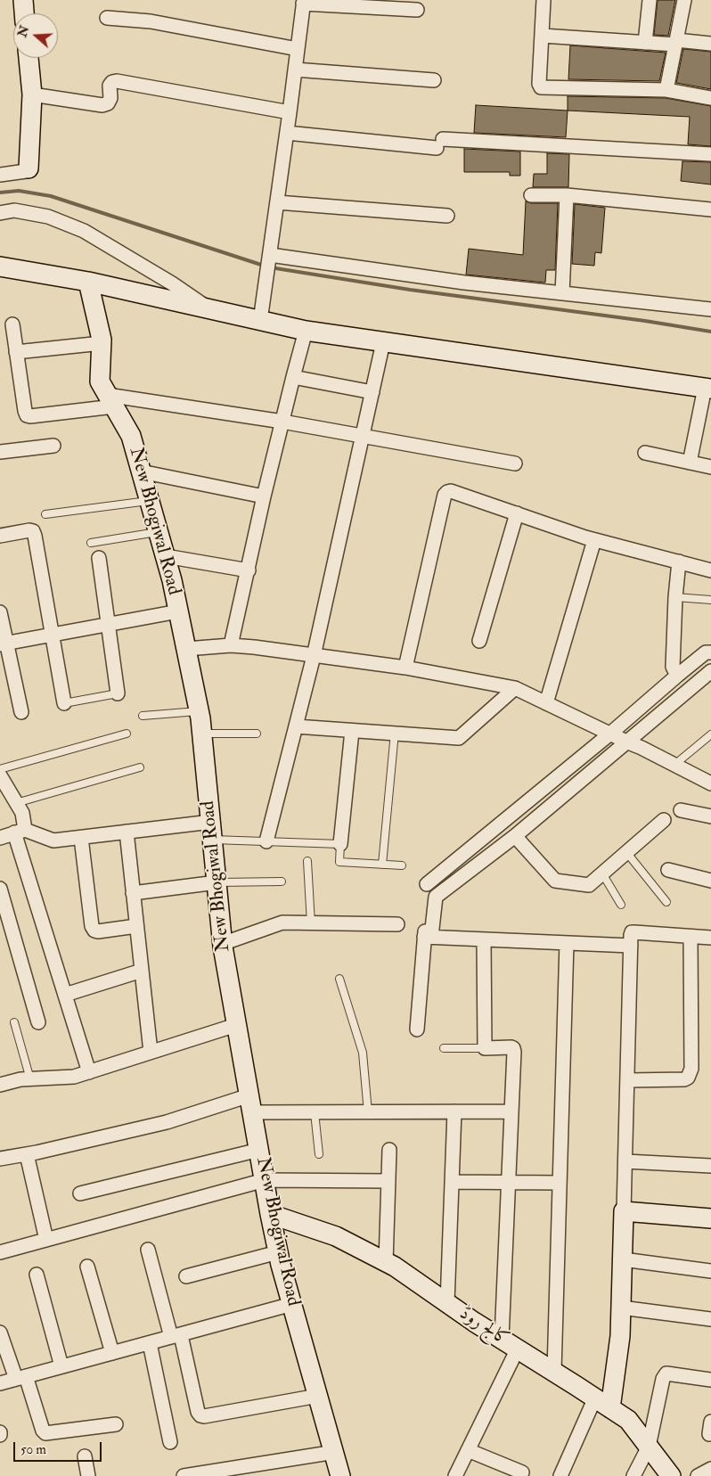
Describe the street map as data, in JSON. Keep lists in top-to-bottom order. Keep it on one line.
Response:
{"streets":{"street":["New Bhogiwal Road","کالج روڈ"]},"crossings":[["New Bhogiwal Road","کالج روڈ"]],"scale_bar":"50 m","north":"left"}
